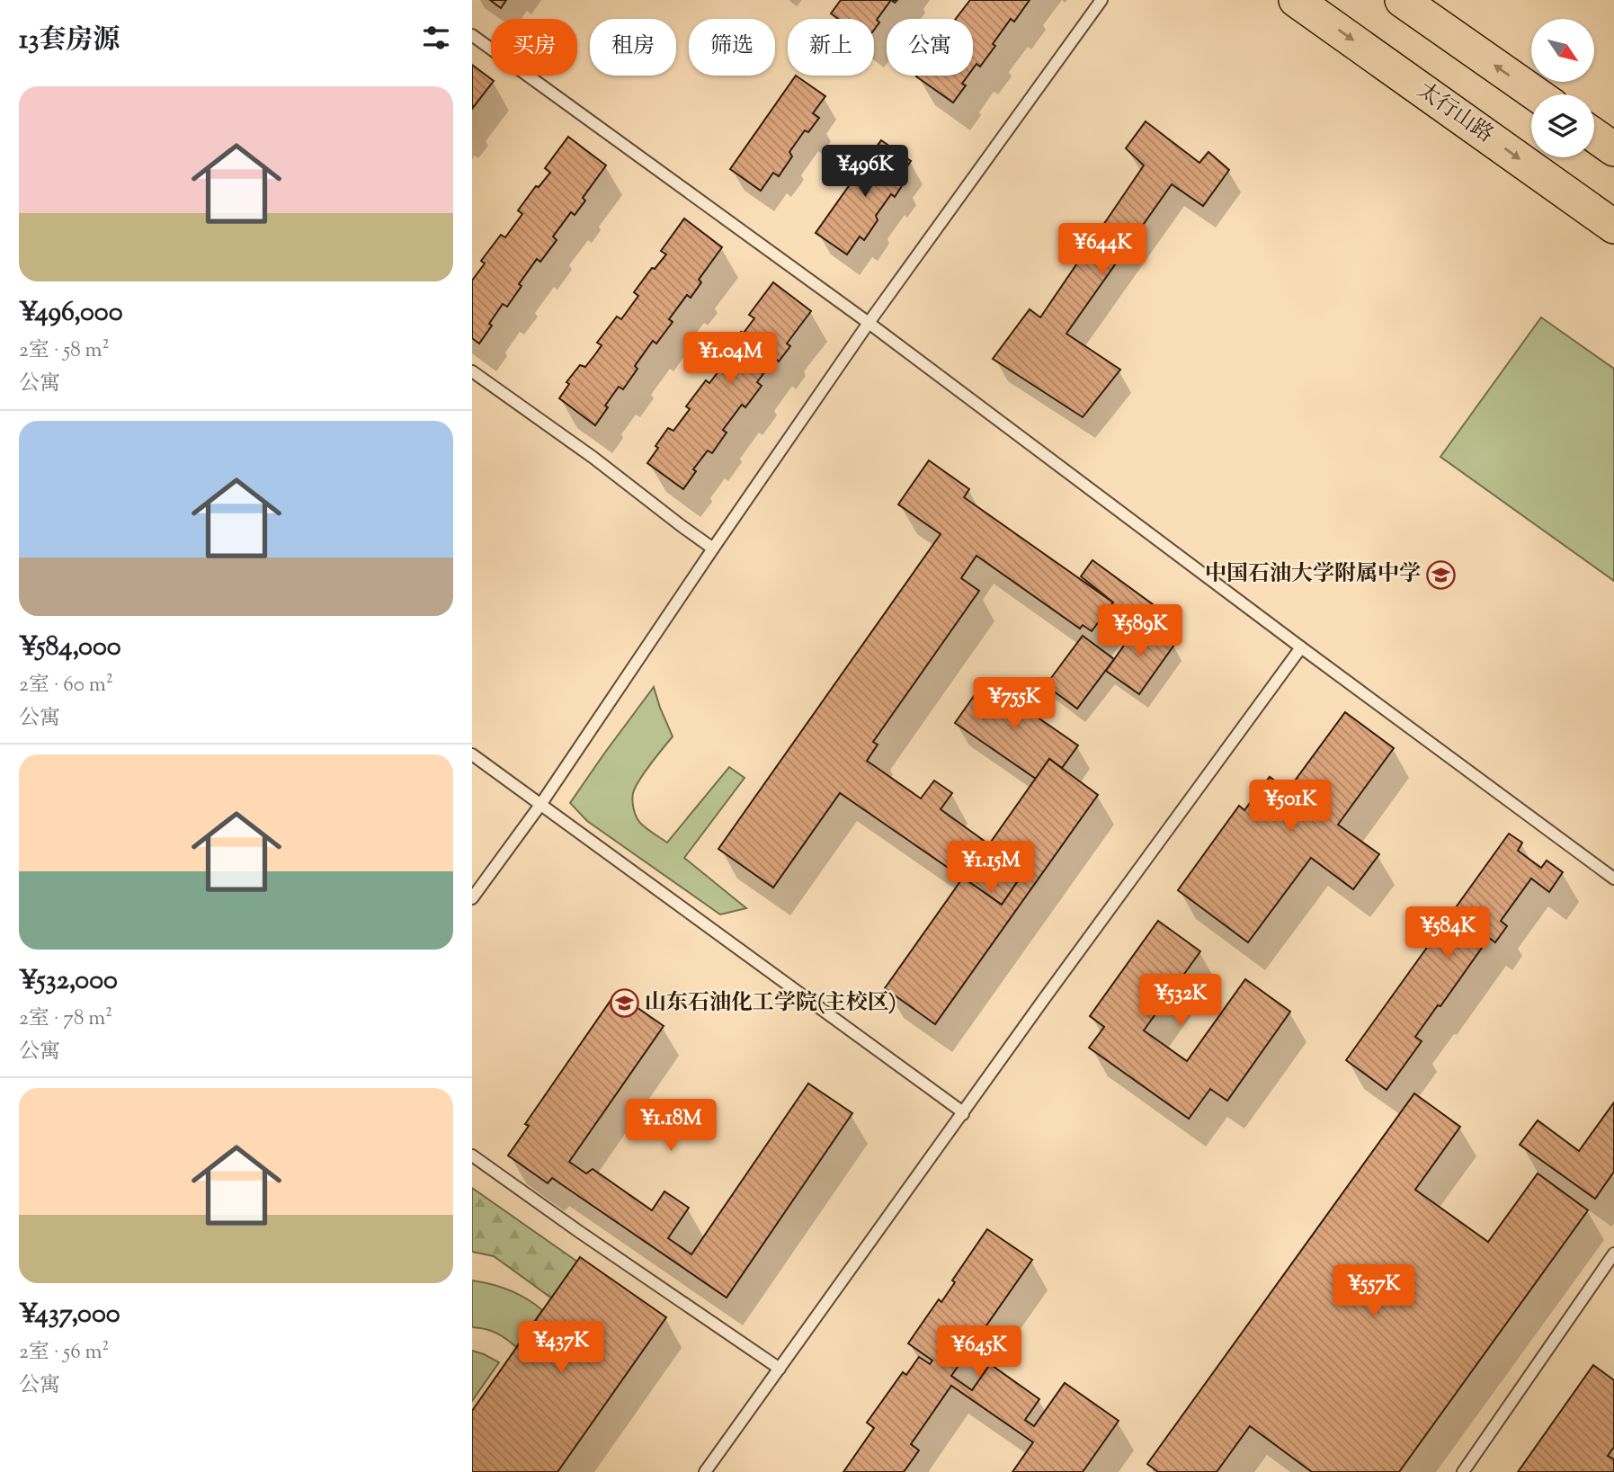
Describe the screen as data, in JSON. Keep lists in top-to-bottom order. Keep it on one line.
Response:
{"streets":{"main road":["太行山路"]},"places":{"school or university":["中国石油大学附属中学","山东石油化工学院(主校区)"]},"north":"bottom right","page":{"heading":"13套房源","chip":["买房","租房","筛选","新上","公寓"],"list":[{"name":"¥496,000","note":"2室 · 58 m² · 公寓"},{"name":"¥584,000","note":"2室 · 60 m² · 公寓"},{"name":"¥532,000","note":"2室 · 78 m² · 公寓"},{"name":"¥437,000","note":"2室 · 56 m² · 公寓"}],"price":["¥496K","¥644K","¥1.04M","¥589K","¥755K","¥501K","¥1.15M","¥584K","¥532K","¥1.18M","¥557K","¥437K","¥645K"]}}
